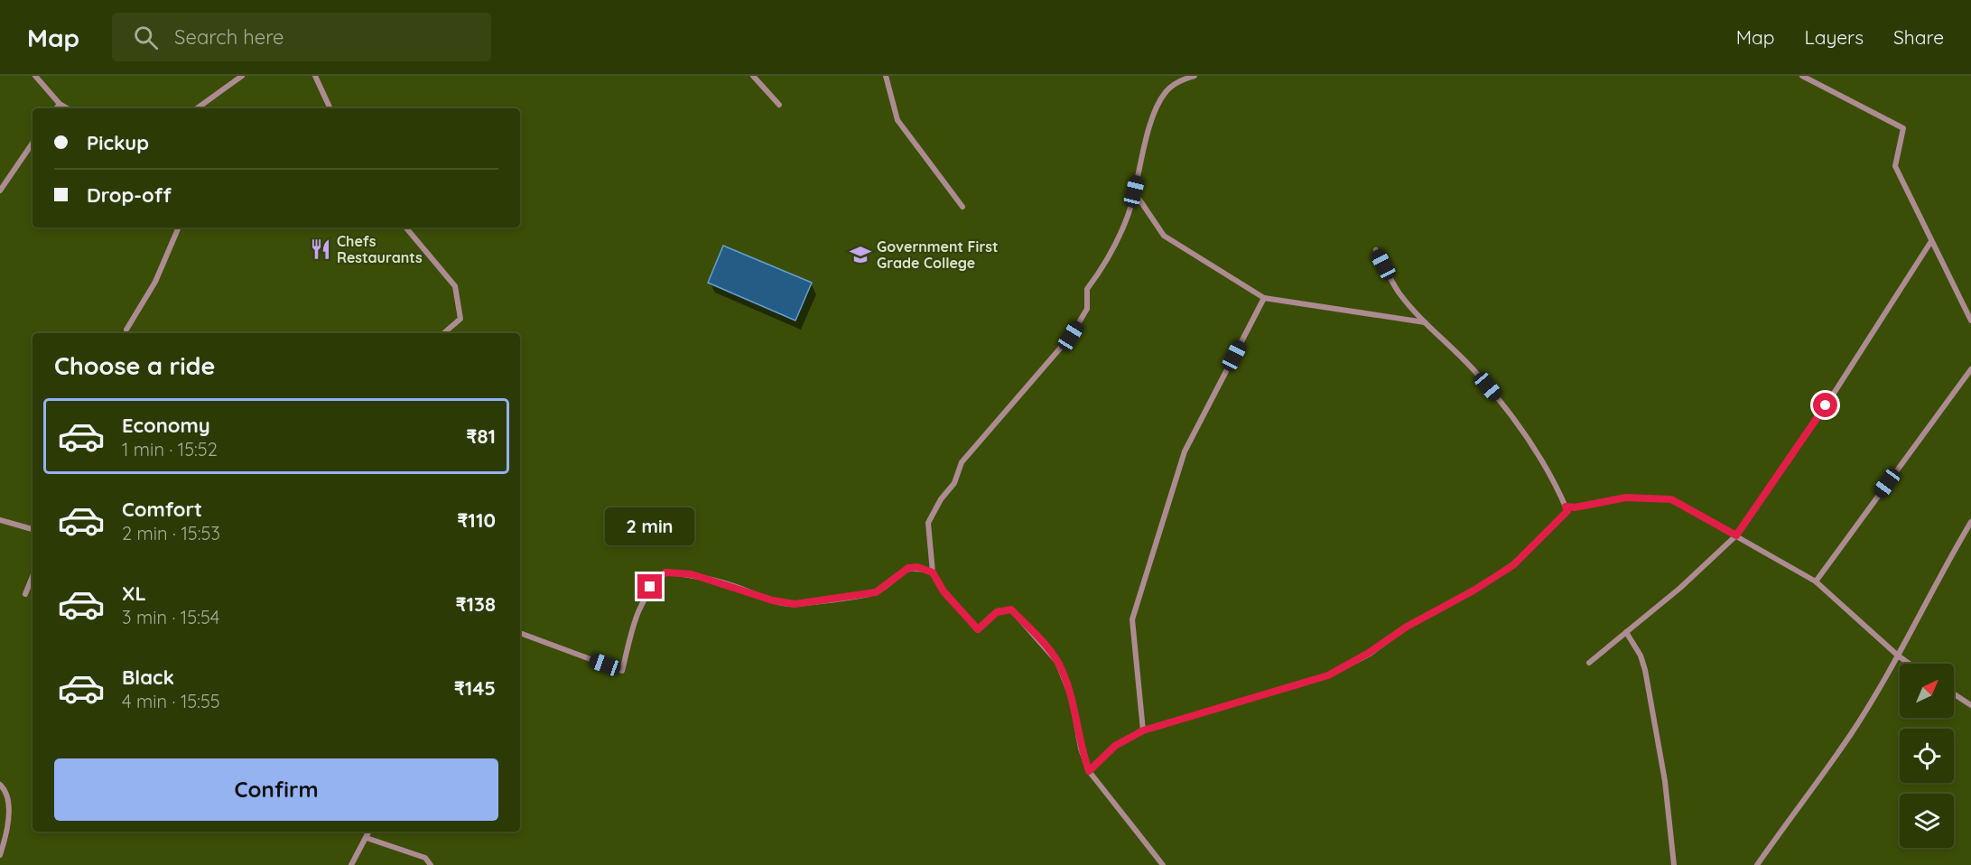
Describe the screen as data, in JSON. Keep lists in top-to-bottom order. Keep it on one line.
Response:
{"places":{"restaurant":["Chefs Restaurants"],"school or university":["Government First Grade College"]},"north":"top right","page":{"header":"Map","search":"Search here","nav":["Map","Layers","Share"],"banner":["Pickup","Drop-off"],"heading":"Choose a ride","list":[{"name":"Economy","note":"1 min · 15:52","value":"₹81"},{"name":"Comfort","note":"2 min · 15:53","value":"₹110"},{"name":"XL","note":"3 min · 15:54","value":"₹138"},{"name":"Black","note":"4 min · 15:55","value":"₹145"}],"bubble":"2 min","buttons":"Confirm"}}
